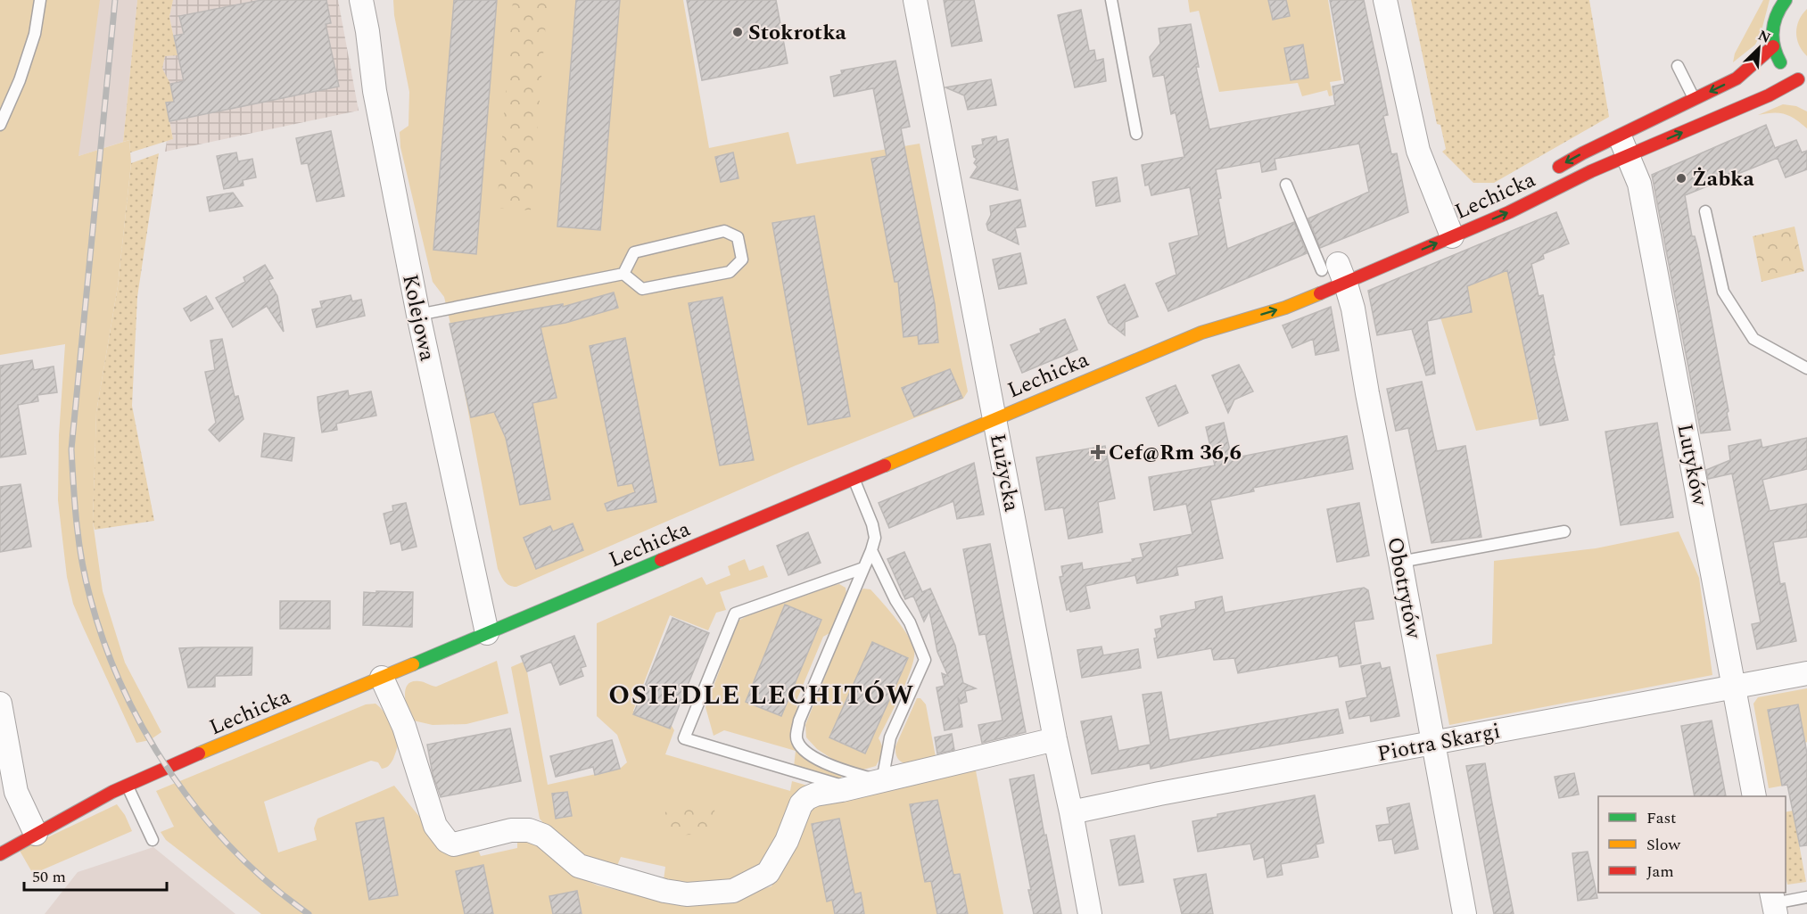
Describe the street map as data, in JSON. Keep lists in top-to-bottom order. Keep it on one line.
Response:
{"streets":{"street":["Lechicka","Kolejowa","Lutyków","Łużycka","Obotrytów","Piotra Skargi"]},"crossings":[["Lechicka","Kolejowa"],["Lechicka","Lutyków"],["Lechicka","Łużycka"],["Lechicka","Obotrytów"],["Lutyków","Piotra Skargi"],["Łużycka","Piotra Skargi"],["Obotrytów","Piotra Skargi"]],"districts":["OSIEDLE LECHITÓW"],"places":{"other":["Stokrotka","Żabka"],"health":["Cef@Rm 36,6"]},"legend":["Fast","Slow","Jam"],"scale_bar":"50 m","north":"top right"}
